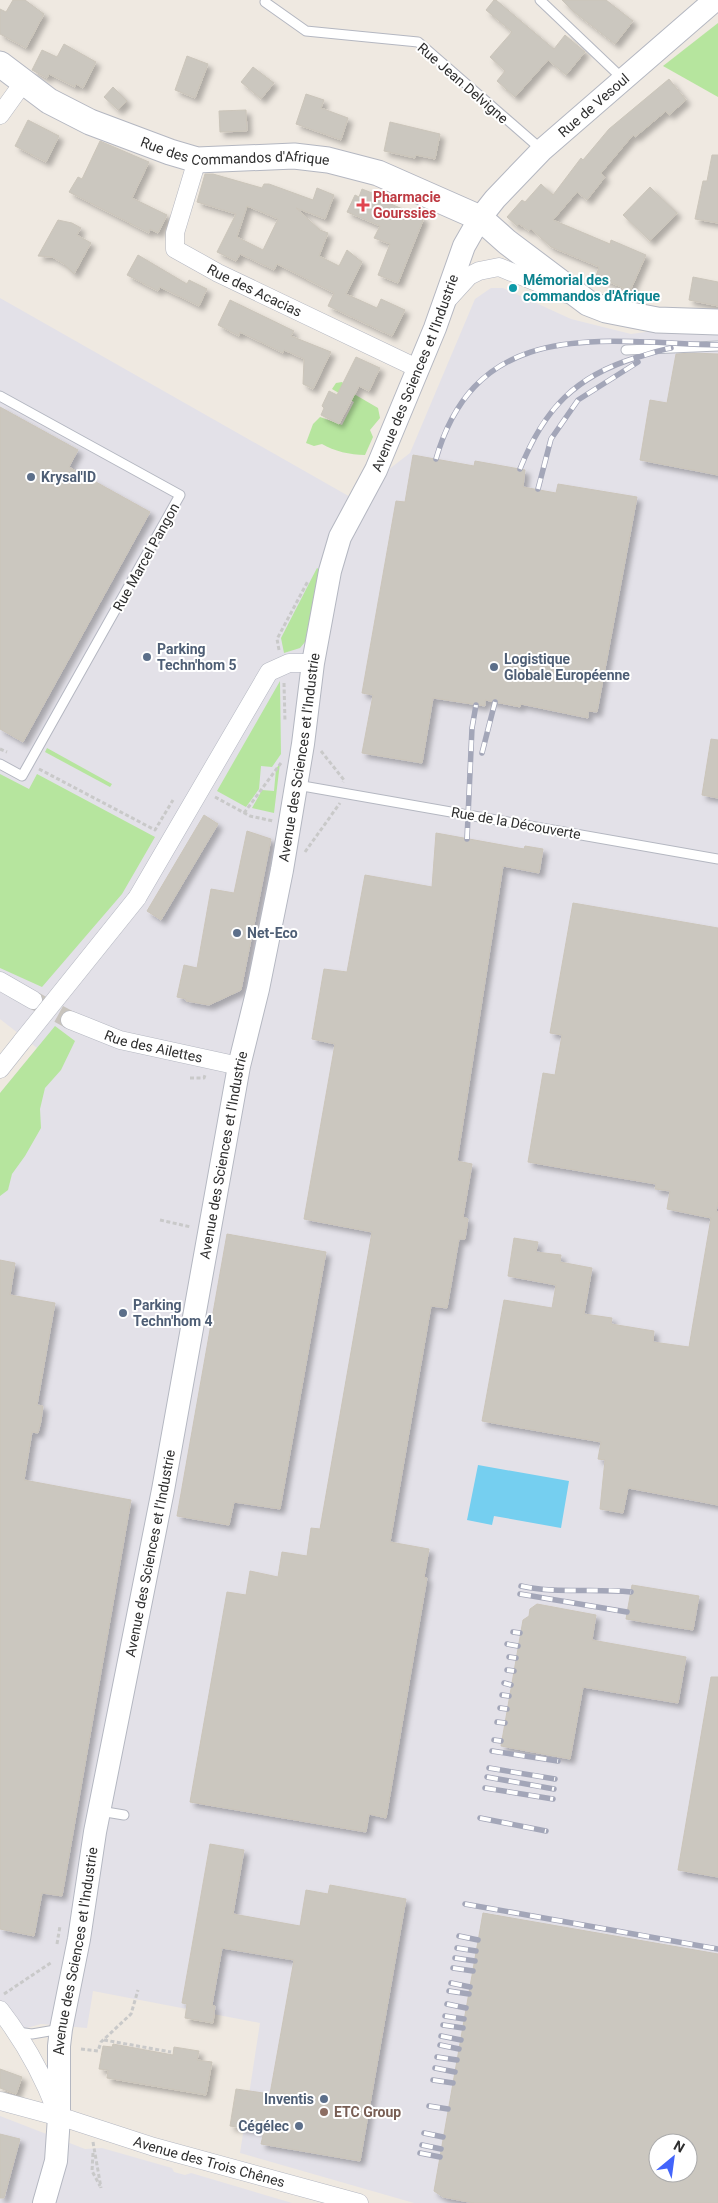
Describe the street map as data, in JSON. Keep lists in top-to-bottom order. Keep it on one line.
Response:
{"streets":{"main road":["Rue des Commandos d'Afrique"],"street":["Rue de Vesoul","Rue des Acacias","Avenue des Sciences et l'Industrie","Rue des Ailettes","Avenue des Trois Chênes"],"lane":["Rue Jean Delvigne","Rue Marcel Pangon","Rue de la Découverte"]},"crossings":[["Rue Jean Delvigne","Rue de Vesoul"],["Rue de Vesoul","Rue des Commandos d'Afrique"],["Rue de Vesoul","Avenue des Sciences et l'Industrie"],["Rue des Commandos d'Afrique","Rue des Acacias"],["Rue des Commandos d'Afrique","Avenue des Sciences et l'Industrie"],["Rue des Acacias","Avenue des Sciences et l'Industrie"],["Avenue des Sciences et l'Industrie","Rue de la Découverte"],["Avenue des Sciences et l'Industrie","Rue des Ailettes"],["Avenue des Sciences et l'Industrie","Avenue des Trois Chênes"]],"places":{"health":["Pharmacie Gourssies"],"other":["Mémorial des commandos d'Afrique","Krysal'ID","Parking Techn'hom 5","Logistique Globale Européenne","Net-Eco","Parking Techn'hom 4","Inventis","ETC Group","Cégélec"]},"north":"top right"}
